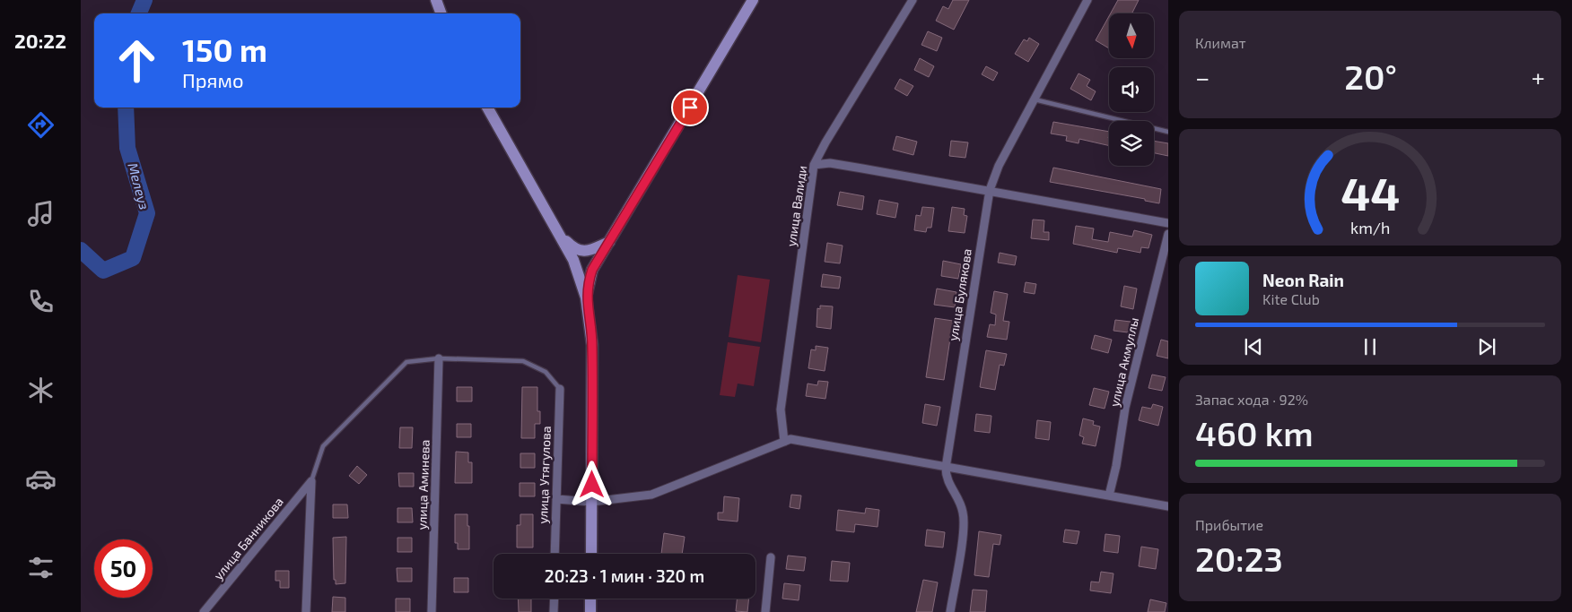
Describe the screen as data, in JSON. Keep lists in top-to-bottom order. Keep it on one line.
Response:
{"streets":{"street":["улица Валиди","улица Булякова","улица Акмуллы","улица Утягулова","улица Аминева","улица Банникова"]},"water":["Мелеуз"],"north":"bottom","page":{"tabs":"20:22","tile":["Климат",["Запас хода · 92%","460 km"],["Прибытие","20:23"]],"turn":["150 m","Прямо"],"heat":["−","20°","+"],"song":["Neon Rain","Kite Club"],"limit":"50","trip":"20:23 · 1 мин · 320 m","gauge":["44","km/h"]}}
